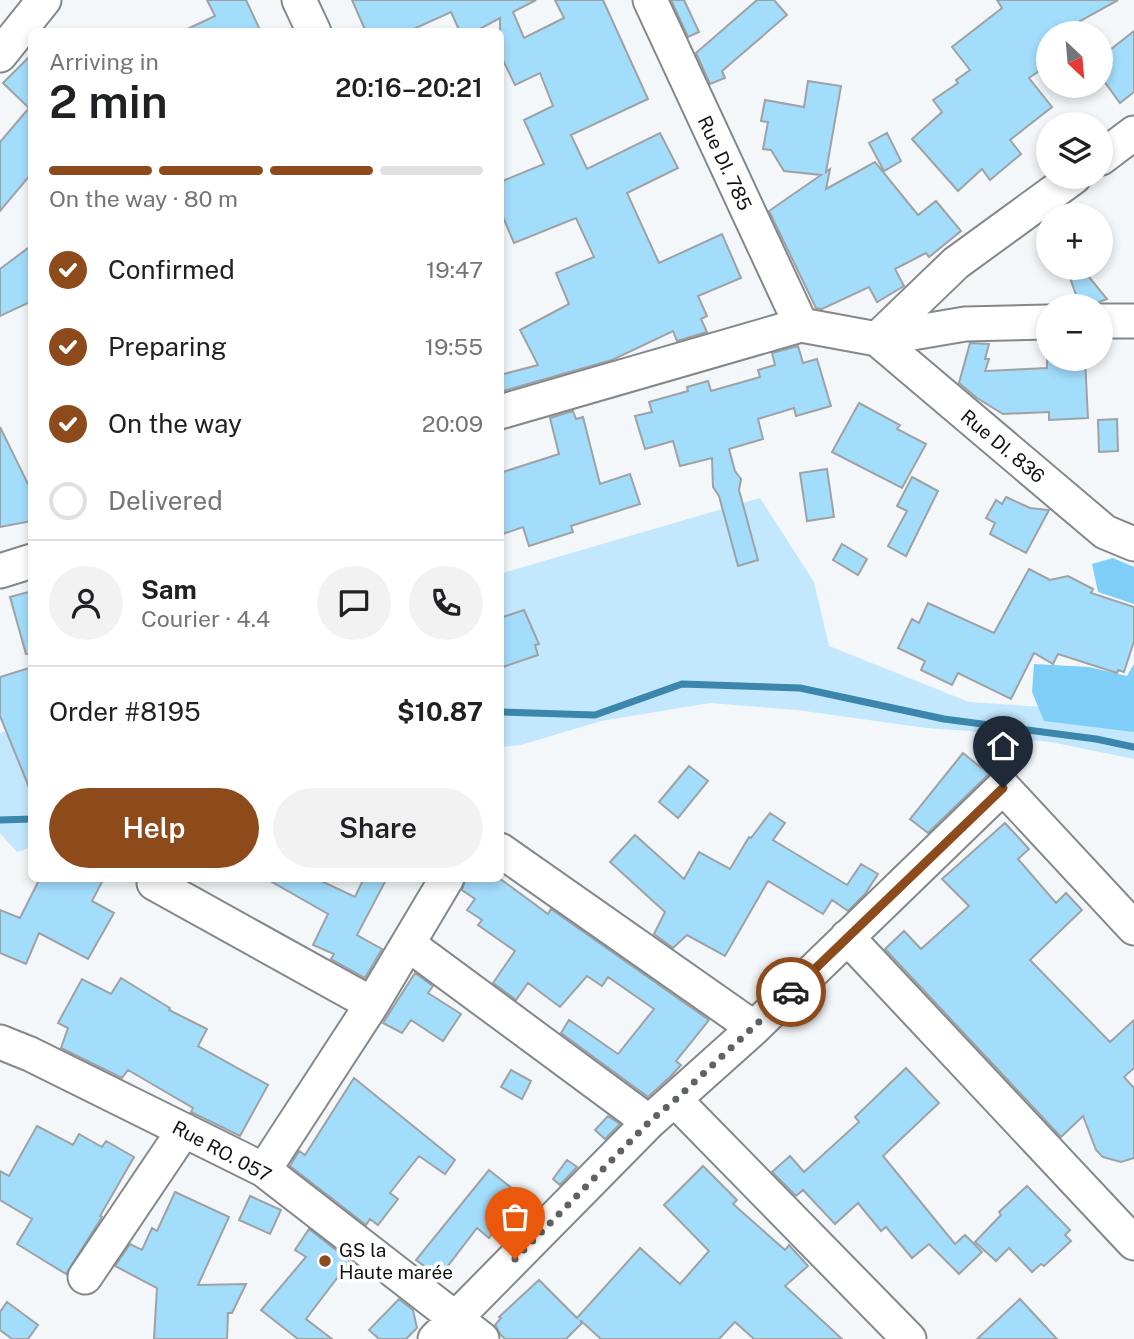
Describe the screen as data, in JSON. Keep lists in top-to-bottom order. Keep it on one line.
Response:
{"streets":{"street":["Rue DI. 785","Rue DI. 836","Rue RO. 057"]},"places":["GS la Haute marée"],"north":"bottom right","page":{"map_buttons":["+","−"],"heading":["2 min","Arriving in","20:16–20:21"],"panel":["Sam","Courier · 4.4","Order #8195","$10.87"],"bar":"On the way · 80 m","list":[["Confirmed","19:47"],["Preparing","19:55"],["On the way","20:09"],"Delivered"],"buttons":["Help","Share"]}}
